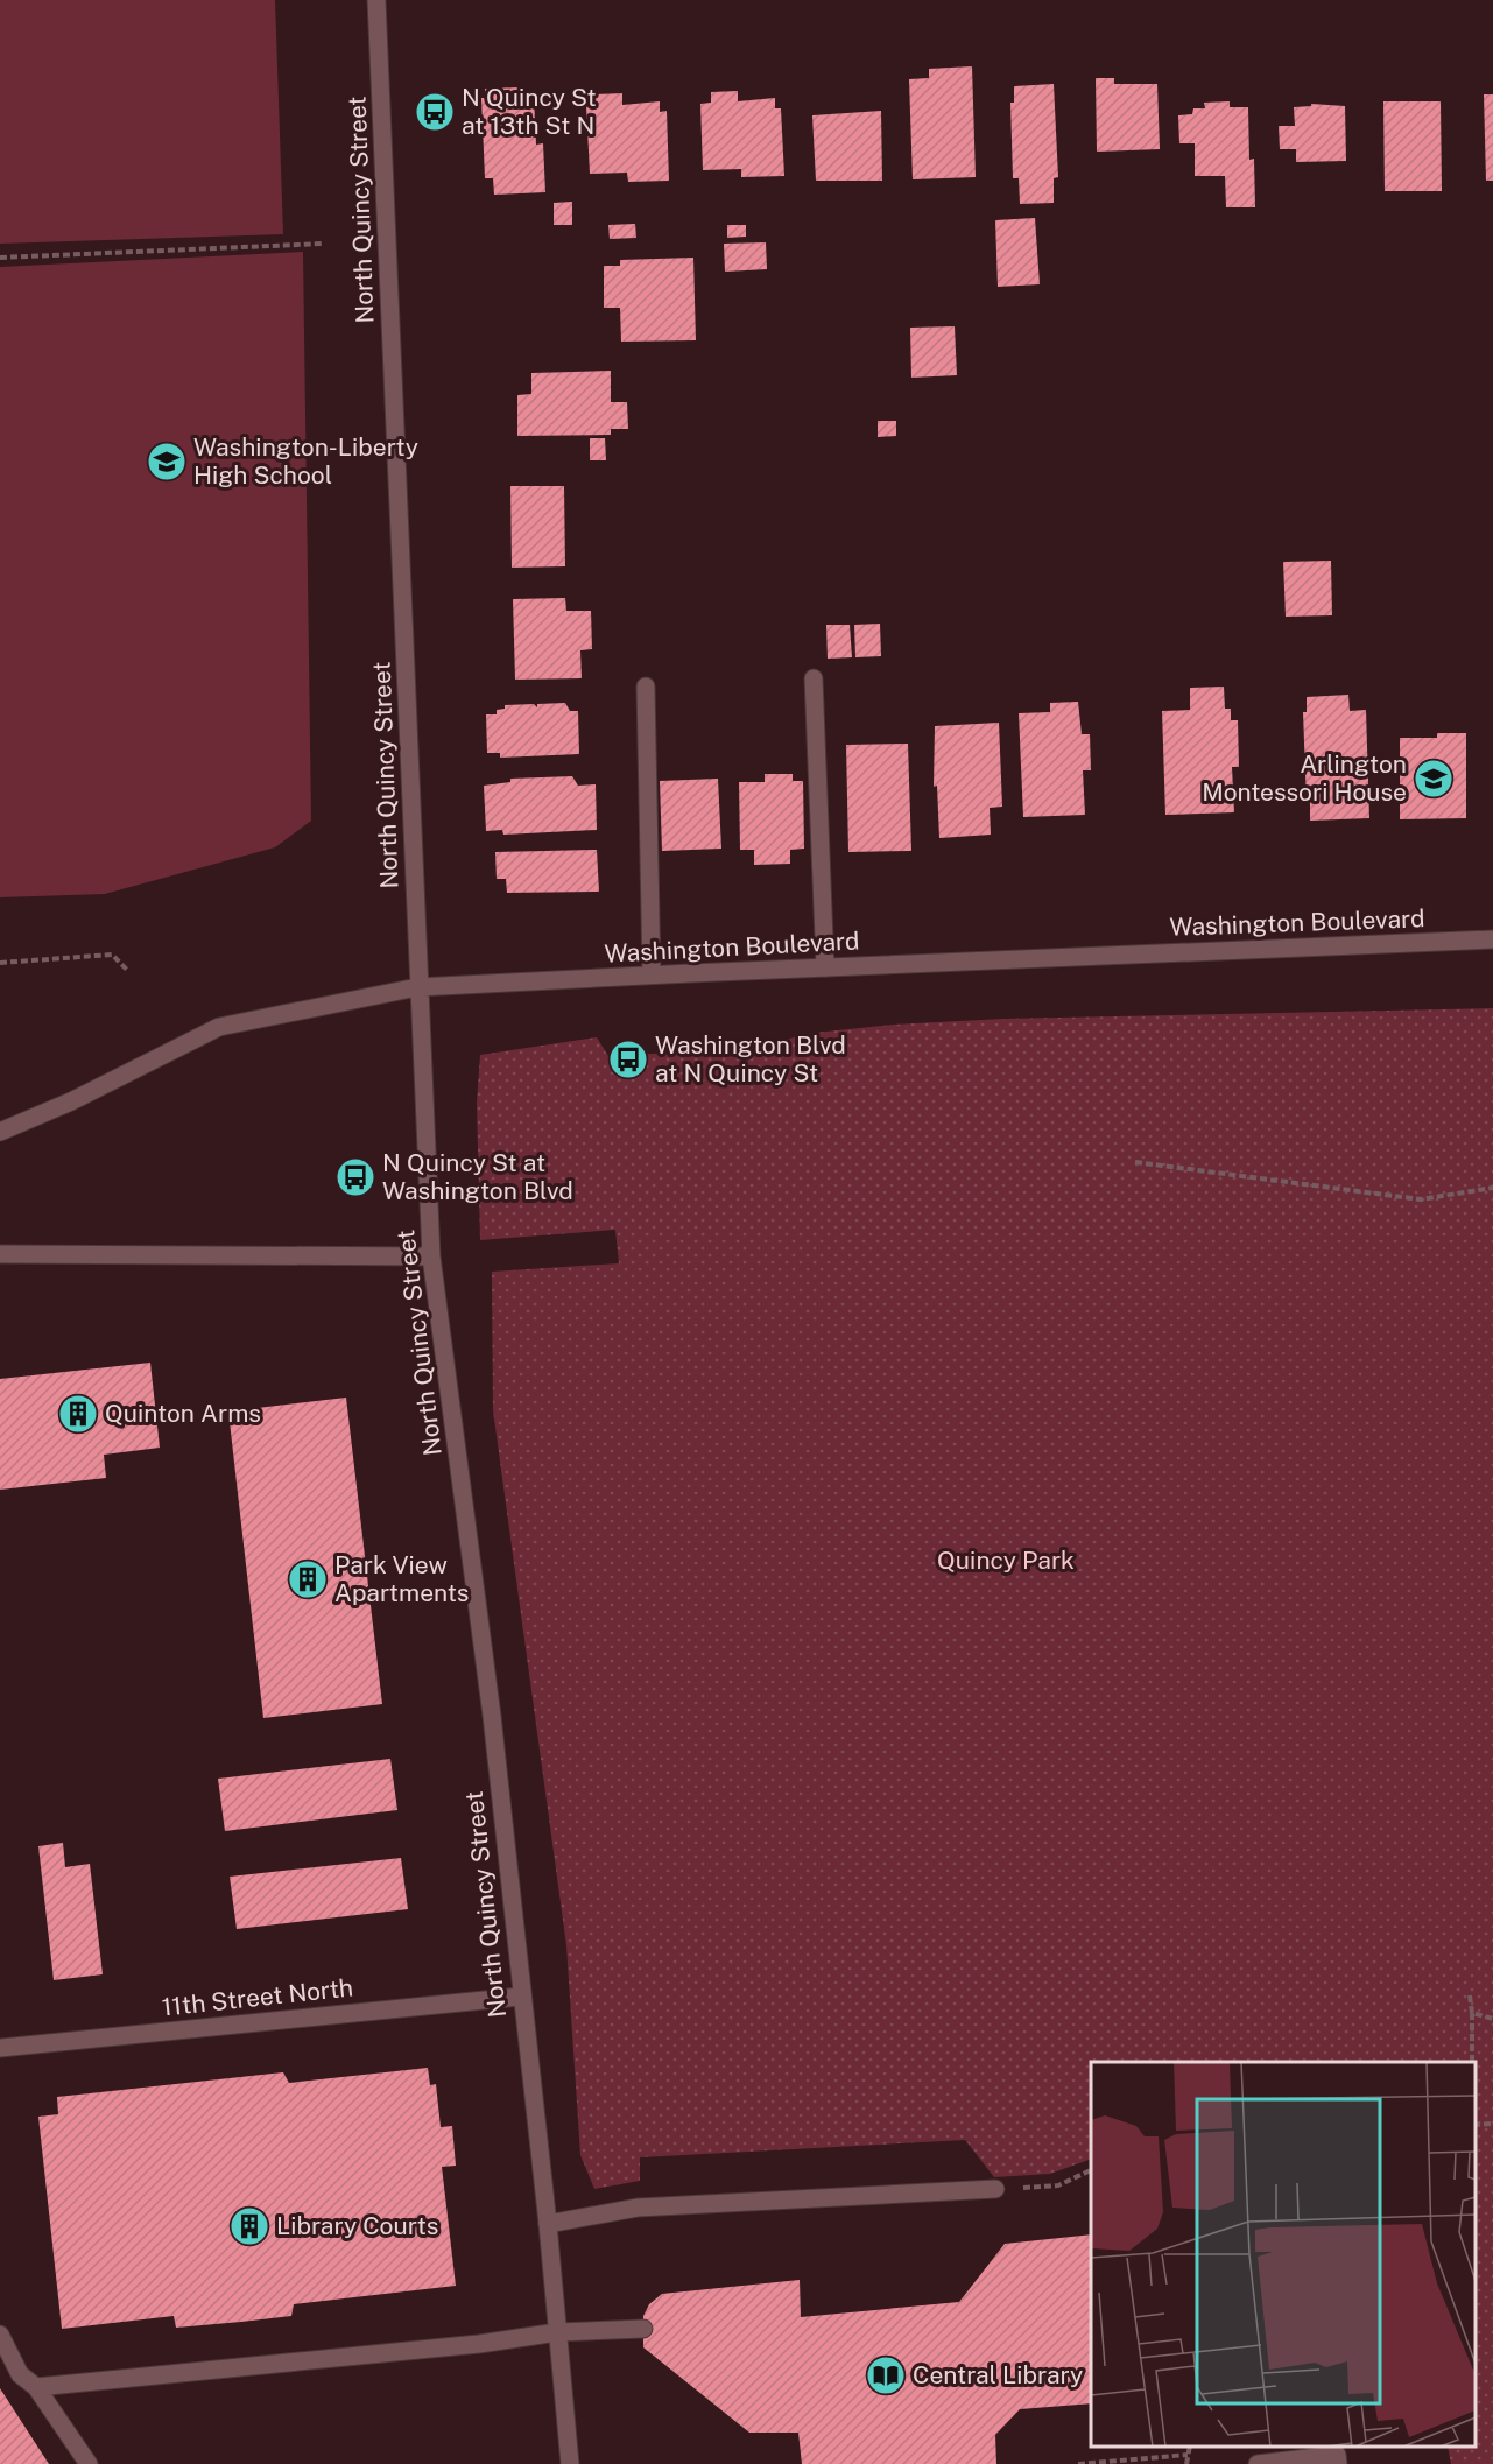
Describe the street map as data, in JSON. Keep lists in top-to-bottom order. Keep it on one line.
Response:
{"streets":{"main road":["North Quincy Street","Washington Boulevard","11th Street North"]},"crossings":[["North Quincy Street","Washington Boulevard"],["North Quincy Street","11th Street North"]],"parks":["Quincy Park"],"places":{"bus stop":["N Quincy St at 13th St N","Washington Blvd at N Quincy St","N Quincy St at Washington Blvd"],"school or university":["Washington-Liberty High School","Arlington Montessori House"],"building":["Quinton Arms","Park View Apartments","Library Courts"],"library":["Central Library"]}}
